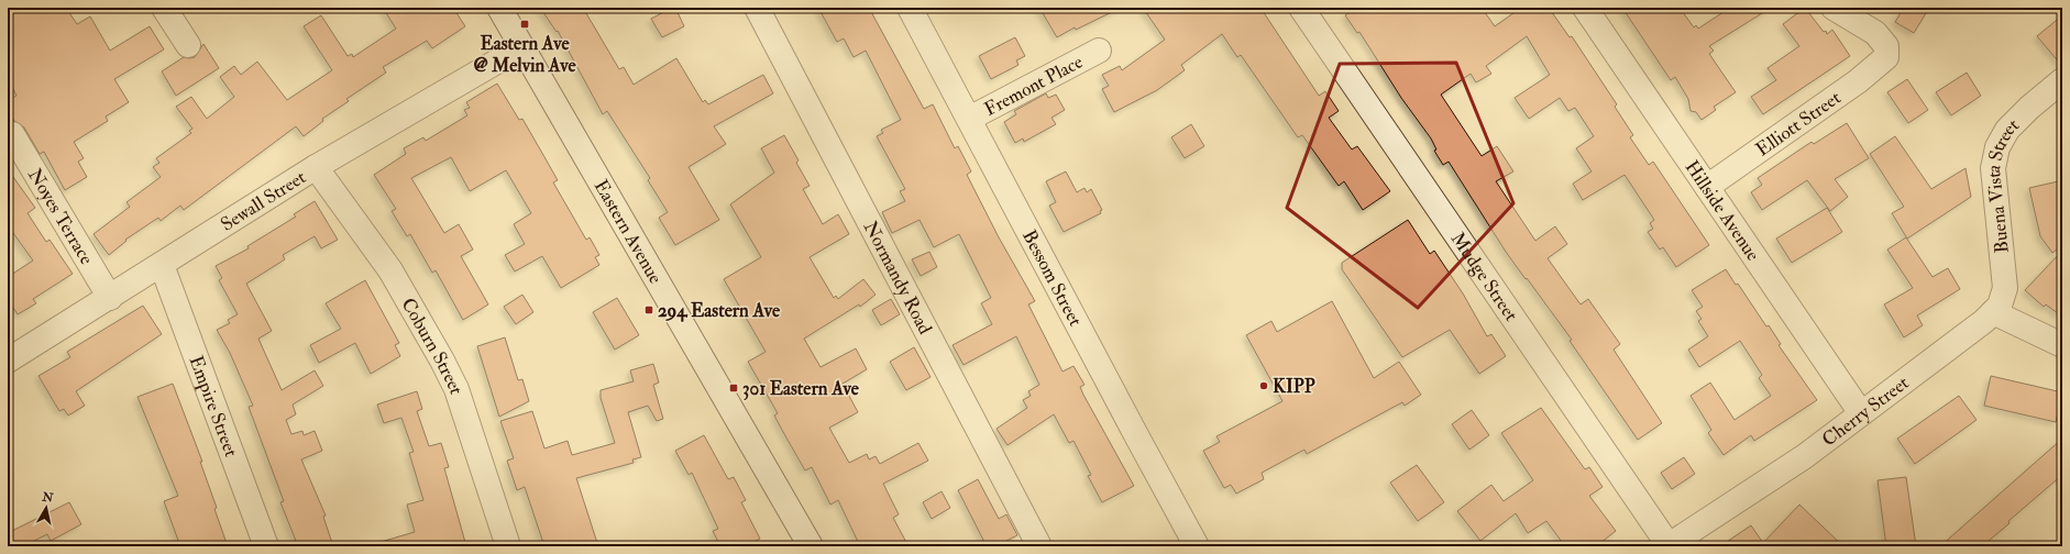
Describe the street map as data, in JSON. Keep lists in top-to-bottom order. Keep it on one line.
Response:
{"streets":{"street":["Fremont Place","Elliott Street","Buena Vista Street","Sewall Street","Hillside Avenue","Noyes Terrace","Eastern Avenue","Normandy Road","Bessom Street","Mudge Street","Coburn Street","Empire Street","Cherry Street"]},"crossings":[["Fremont Place","Bessom Street"],["Elliott Street","Hillside Avenue"],["Buena Vista Street","Cherry Street"],["Sewall Street","Noyes Terrace"],["Sewall Street","Eastern Avenue"],["Sewall Street","Coburn Street"],["Sewall Street","Empire Street"],["Hillside Avenue","Cherry Street"],["Mudge Street","Cherry Street"]],"places":{"transit":["Eastern Ave @ Melvin Ave","294 Eastern Ave","301 Eastern Ave"],"other":["KIPP"]},"north":"top"}
